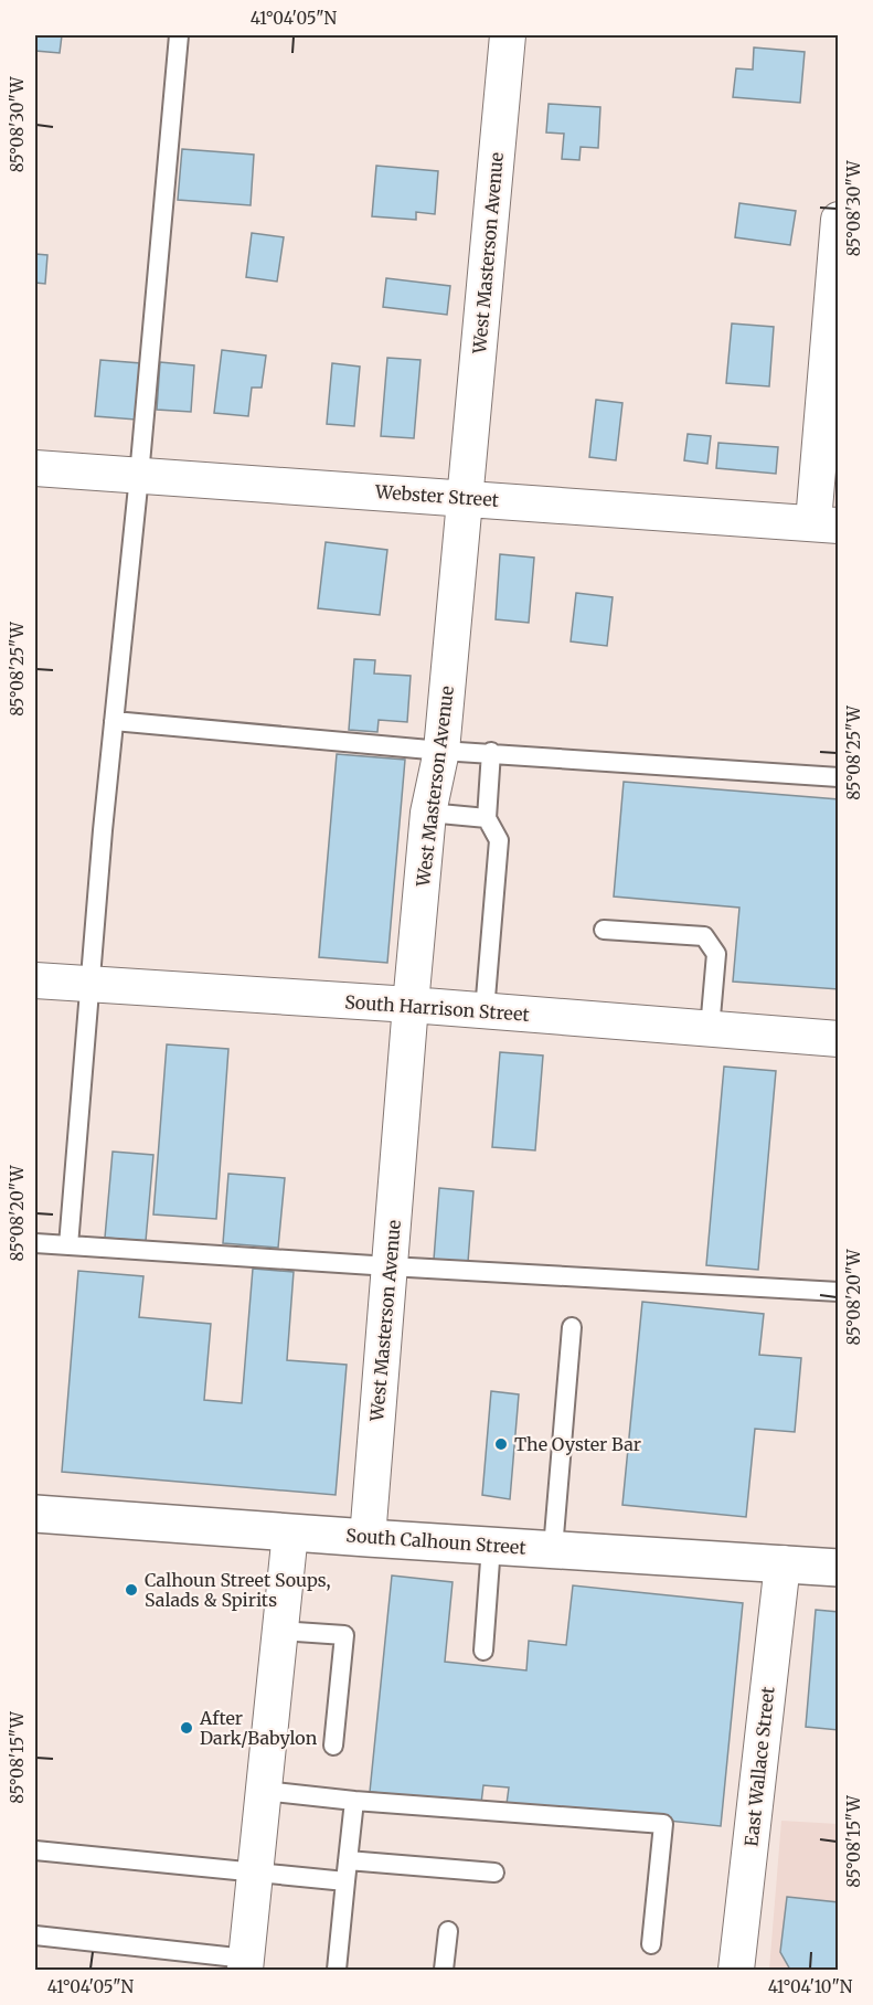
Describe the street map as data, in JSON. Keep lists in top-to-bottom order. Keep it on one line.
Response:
{"streets":{"street":["West Masterson Avenue","Webster Street","South Harrison Street","South Calhoun Street","East Wallace Street"]},"crossings":[["West Masterson Avenue","Webster Street"],["West Masterson Avenue","South Harrison Street"],["West Masterson Avenue","South Calhoun Street"],["South Calhoun Street","East Wallace Street"]],"places":["The Oyster Bar","Calhoun Street Soups, Salads & Spirits","After Dark/Babylon"],"coordinates":["41°04'05\"N","85°08'30\"W","85°08'25\"W","85°08'20\"W","85°08'15\"W","41°04'10\"N"]}
